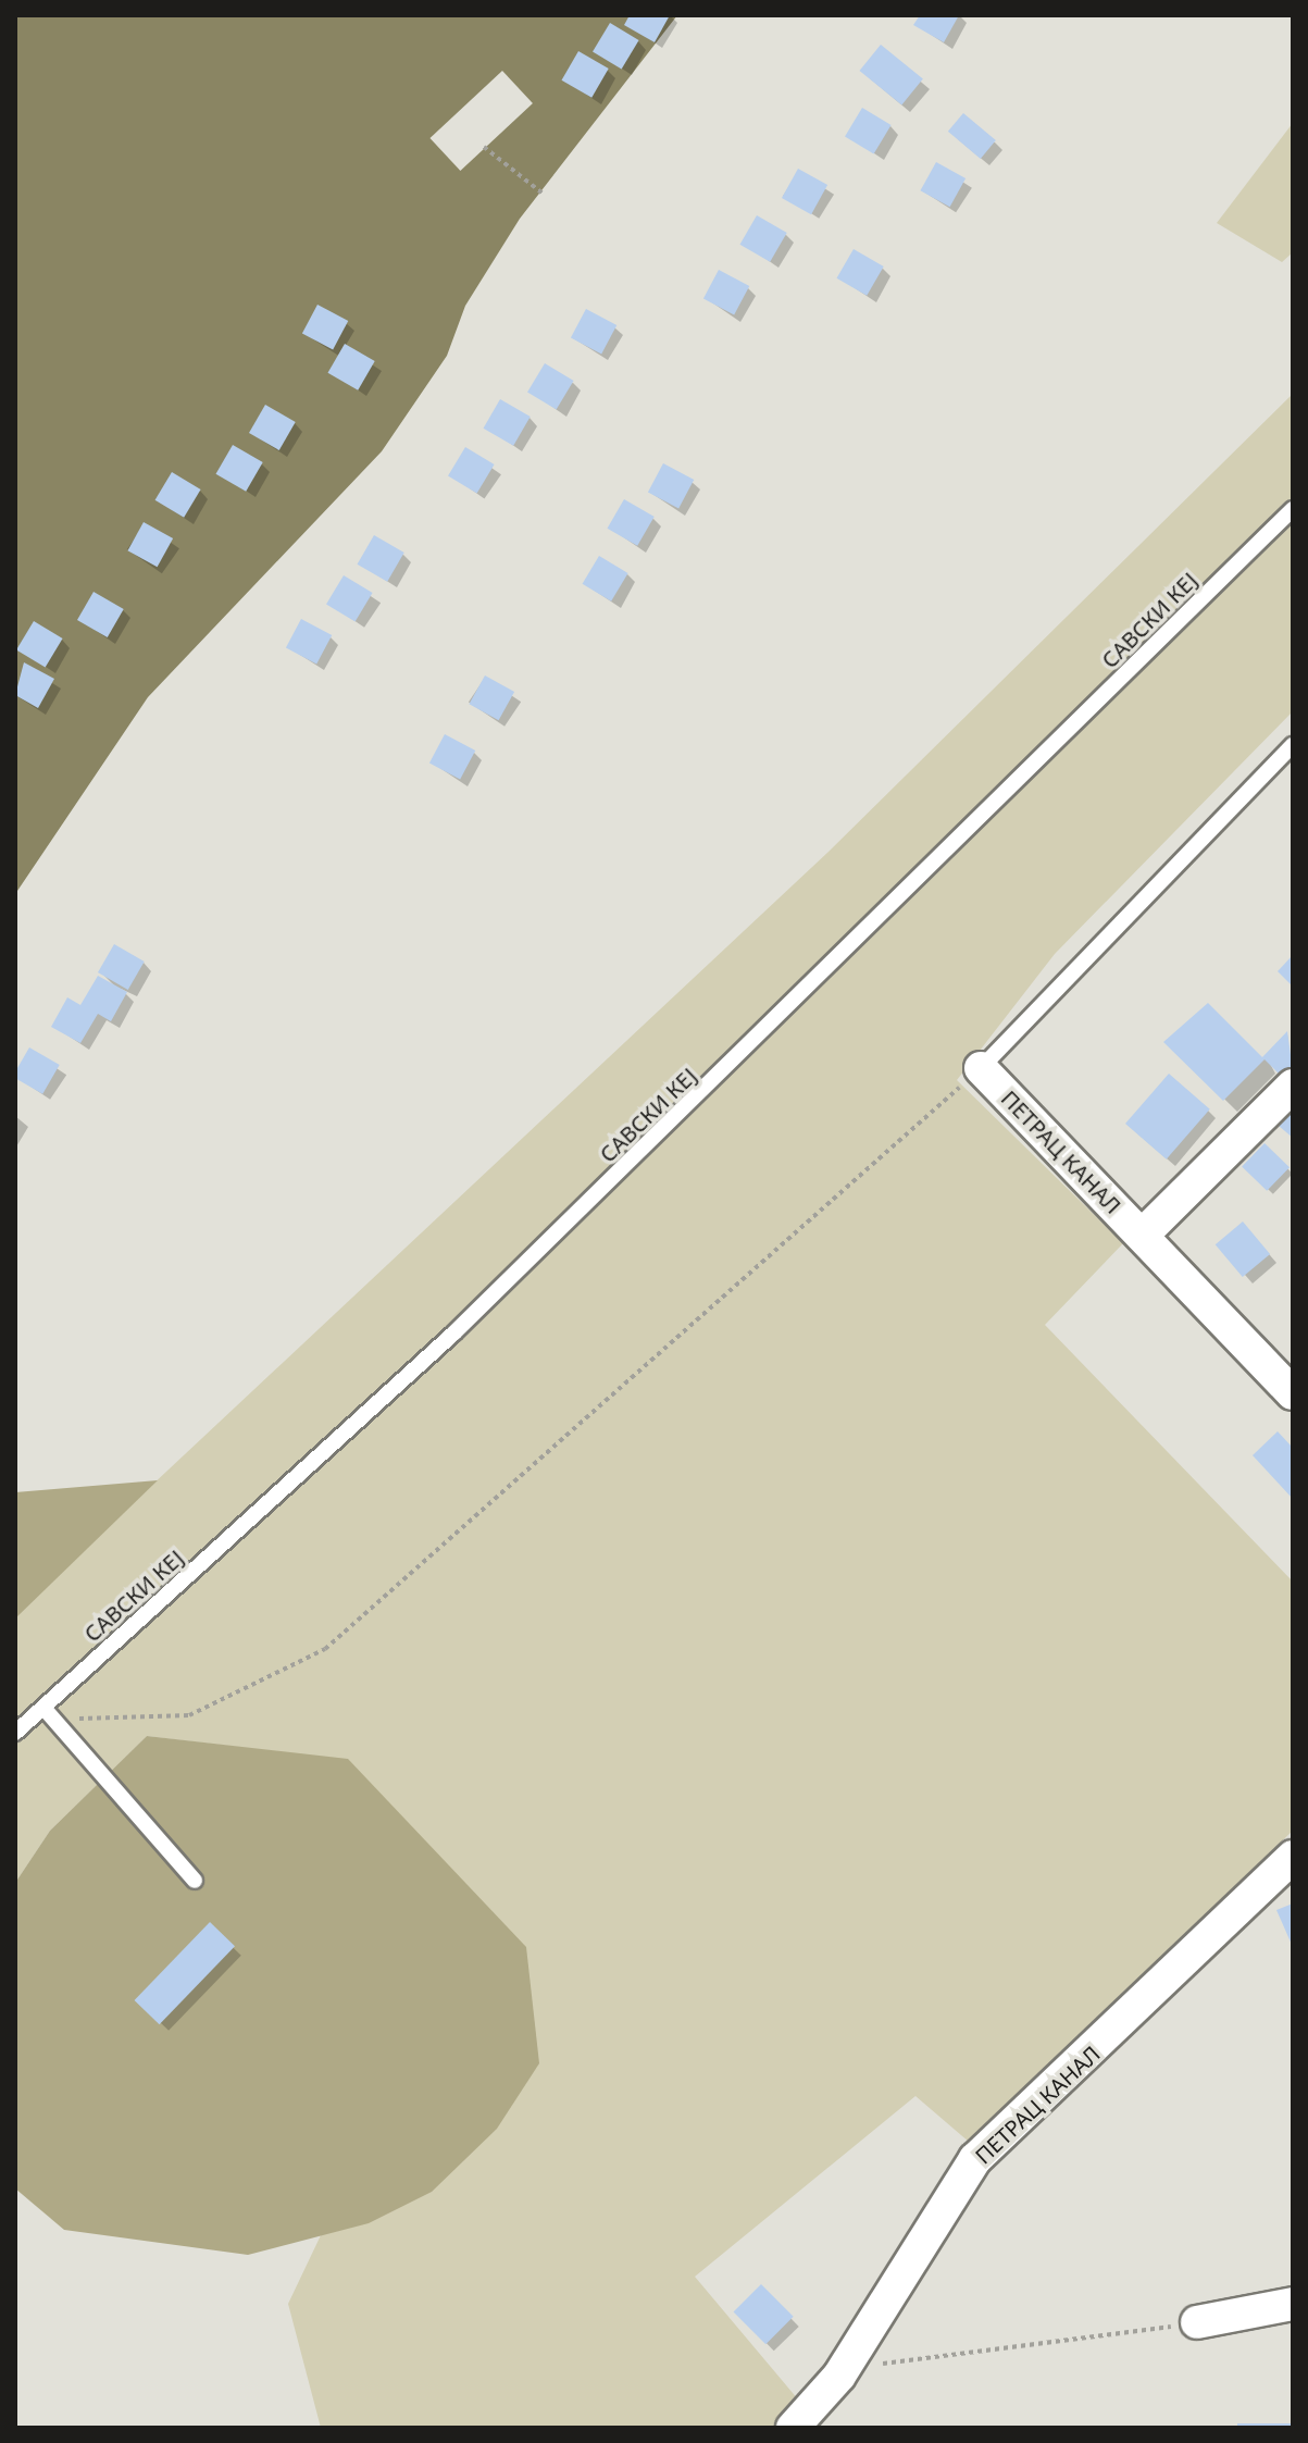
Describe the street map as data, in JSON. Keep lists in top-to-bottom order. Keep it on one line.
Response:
{"streets":{"street":["ПЕТРАЦ КАНАЛ"],"lane":["САВСКИ КЕЈ"]}}
